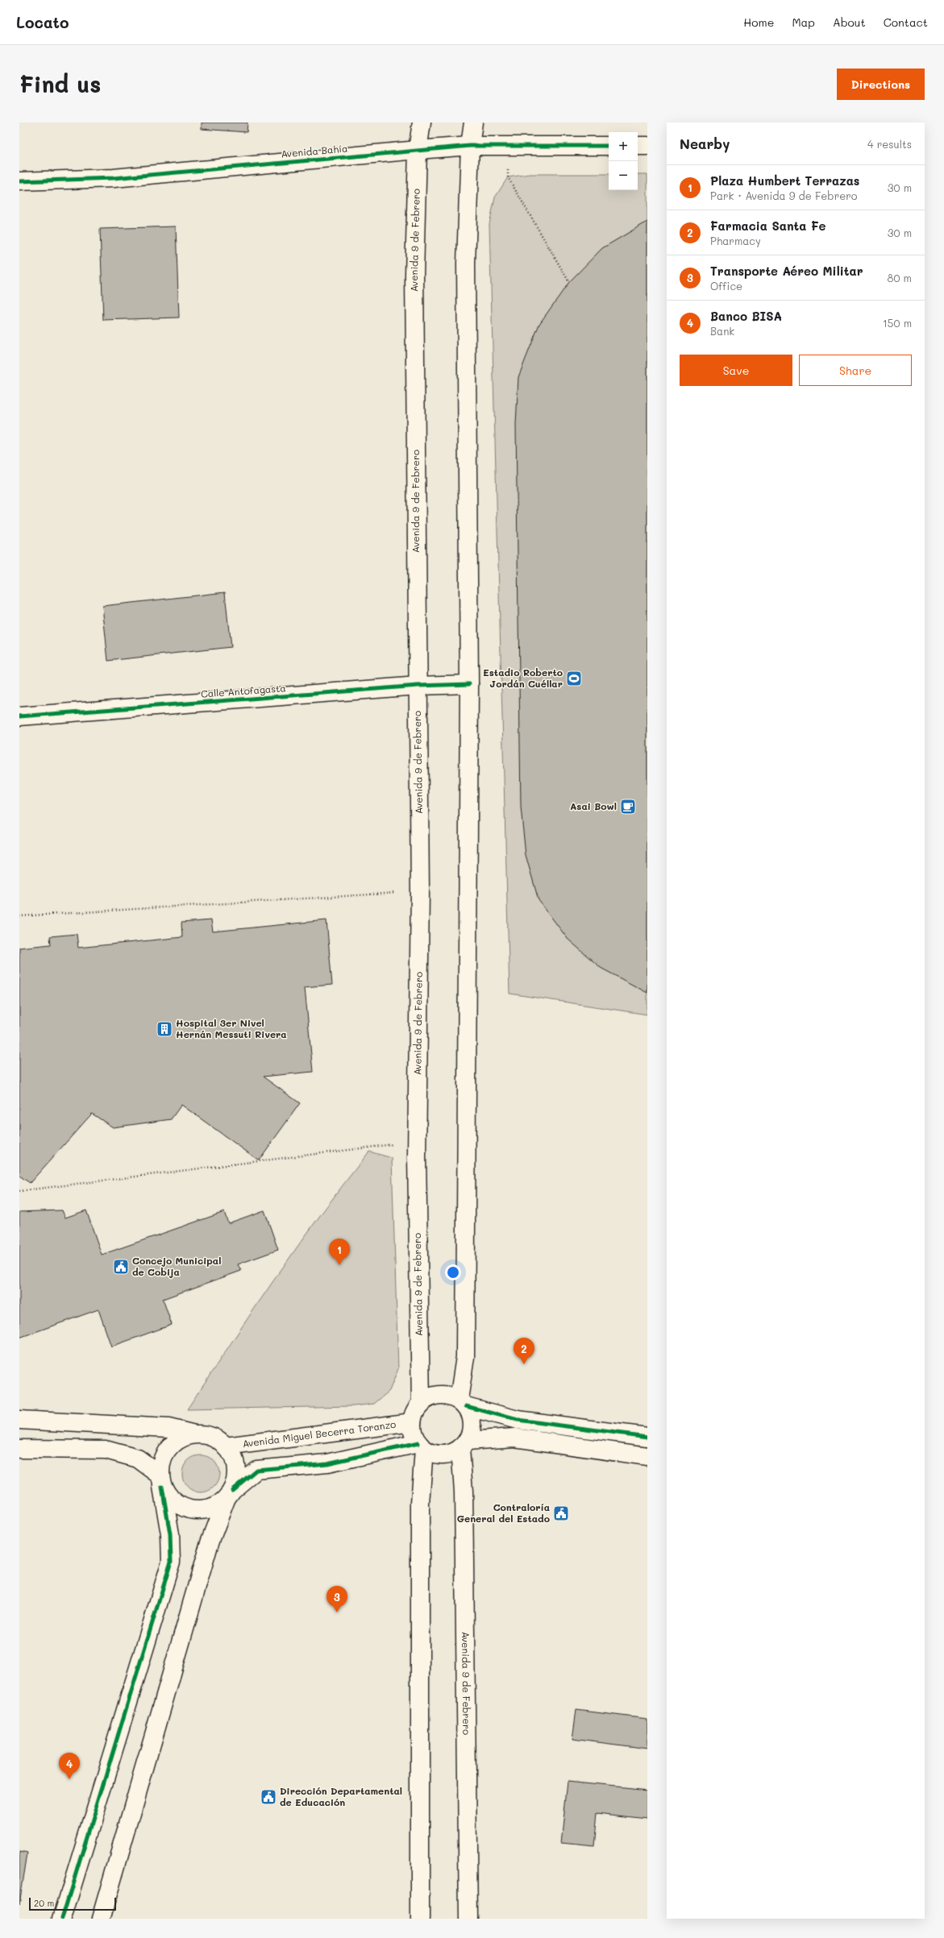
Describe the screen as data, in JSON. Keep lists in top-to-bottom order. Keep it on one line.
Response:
{"streets":{"main road":["Avenida Bahía","Avenida 9 de Febrero","Calle Antofagasta","Avenida Miguel Becerra Toranzo"]},"crossings":[["Avenida Bahía","Avenida 9 de Febrero"],["Avenida 9 de Febrero","Calle Antofagasta"],["Avenida 9 de Febrero","Avenida Miguel Becerra Toranzo"]],"places":{"sports":["Estadio Roberto Jordán Cuéllar"],"cafe":["Asai Bowl"],"building":["Hospital 3er Nivel Hernán Messuti Rivera"],"public building":["Concejo Municipal de Cobija","Contraloría General del Estado","Dirección Departamental de Educación"]},"scale_bar":"20 m","page":{"header":"Locato","nav":["Home","Map","About","Contact"],"buttons":["Directions",["Save","Share"]],"title":"Find us","heading":["Nearby","4 results"],"map_buttons":["+","−"],"list":[{"mark":"1","name":"Plaza Humbert Terrazas","note":"Park · Avenida 9 de Febrero","value":"30 m"},{"mark":"2","name":"Farmacia Santa Fe","note":"Pharmacy","value":"30 m"},{"mark":"3","name":"Transporte Aéreo Militar","note":"Office","value":"80 m"},{"mark":"4","name":"Banco BISA","note":"Bank","value":"150 m"}],"pins":["1","2","3","4"],"scale":"20 m"}}
